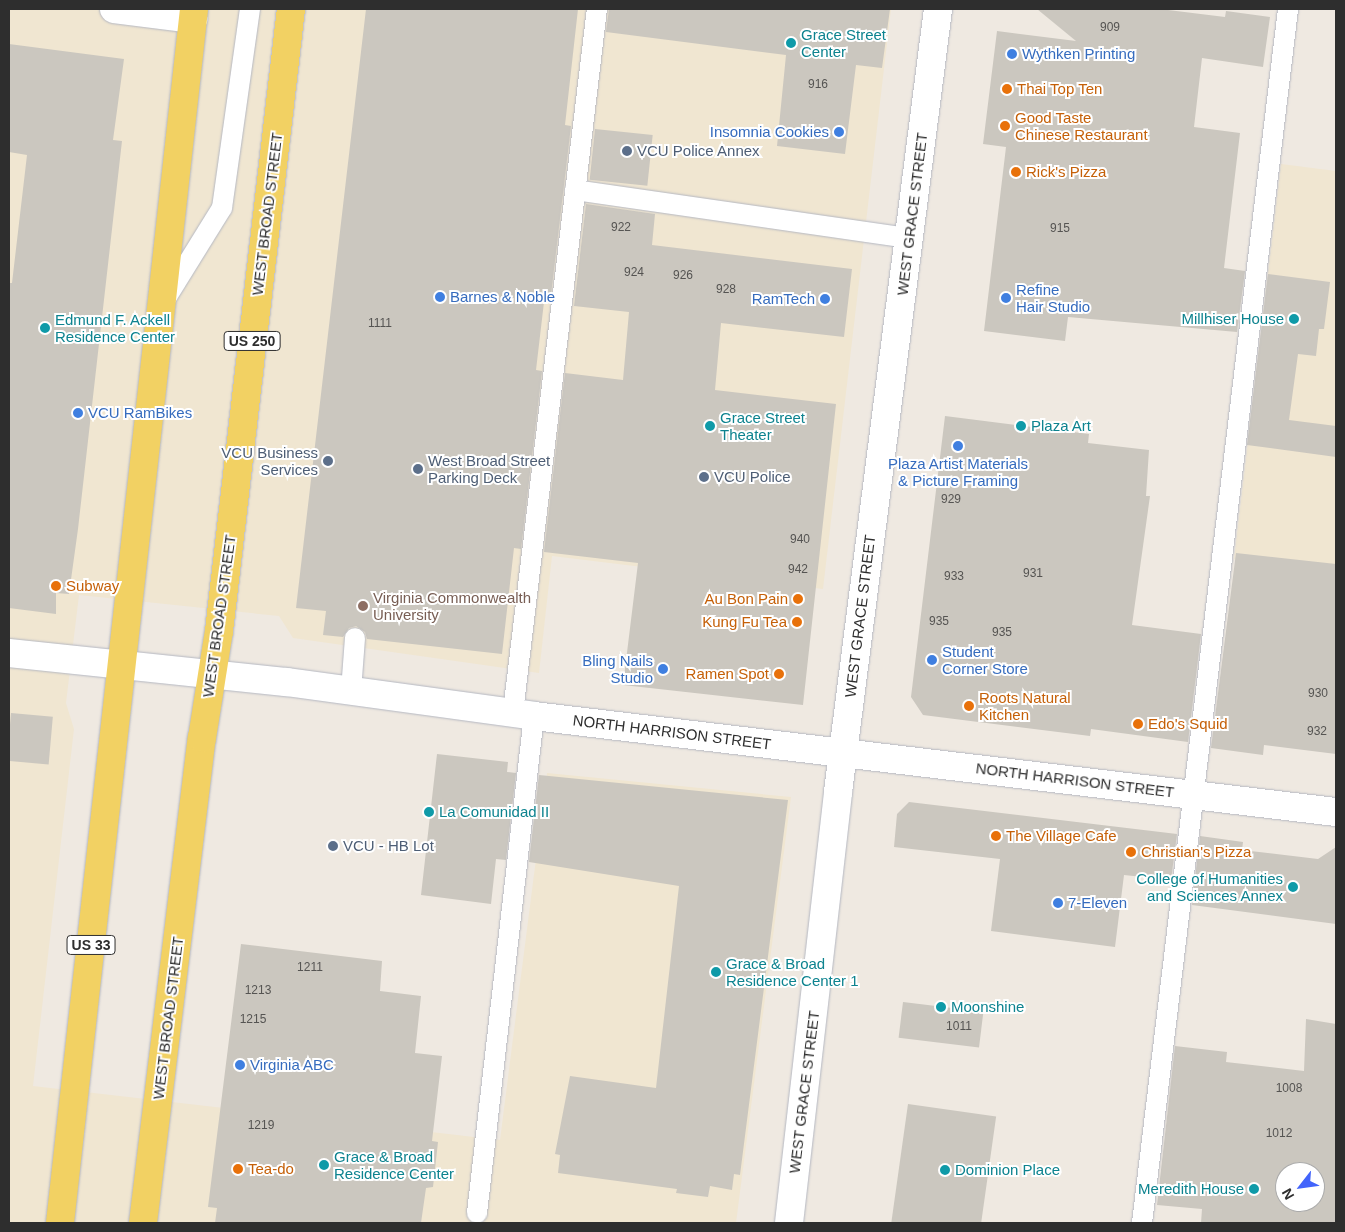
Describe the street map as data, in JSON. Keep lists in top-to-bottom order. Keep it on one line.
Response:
{"streets":{"main road":["WEST BROAD STREET","US 250","US 33"],"street":["WEST GRACE STREET","NORTH HARRISON STREET"]},"crossings":[["WEST BROAD STREET","NORTH HARRISON STREET"],["WEST GRACE STREET","NORTH HARRISON STREET"],["NORTH HARRISON STREET","US 33"]],"places":["Grace Street Center","Wythken Printing","Thai Top Ten","Good Taste Chinese Restaurant","Insomnia Cookies","VCU Police Annex","Rick's Pizza","Barnes & Noble","Refine Hair Studio","RamTech","Millhiser House","Edmund F. Ackell Residence Center","VCU RamBikes","Grace Street Theater","Plaza Art","Plaza Artist Materials & Picture Framing","VCU Business Services","West Broad Street Parking Deck","VCU Police","Subway","Au Bon Pain","Virginia Commonwealth University","Kung Fu Tea","Student Corner Store","Bling Nails Studio","Ramen Spot","Roots Natural Kitchen","Edo's Squid","La Comunidad II","The Village Cafe","VCU - HB Lot","Christian's Pizza","College of Humanities and Sciences Annex","7-Eleven","Grace & Broad Residence Center 1","Moonshine","Virginia ABC","Grace & Broad Residence Center","Tea-do","Dominion Place","Meredith House"],"house_numbers":["909","916","922","915","924","926","928","1111","929","940","942","931","933","935","935","930","932","1211","1213","1215","1011","1008","1219","1012"],"north":"bottom left"}
